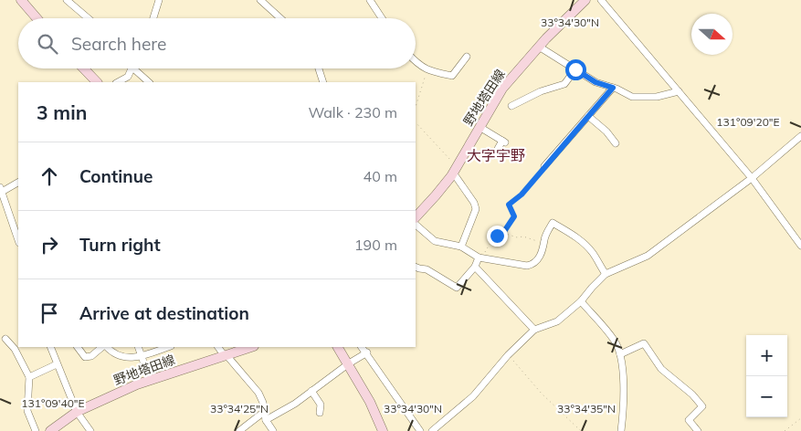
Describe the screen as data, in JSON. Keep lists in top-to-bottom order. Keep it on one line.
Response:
{"streets":{"main road":["野地塔田線"]},"districts":["大字宇野"],"north":"right","page":{"search":"Search here","heading":["3 min","Walk · 230 m"],"list":[["Continue","40 m"],["Turn right","190 m"],"Arrive at destination"],"map_buttons":["+","−"]},"coordinates":["33°34'30\"N","131°09'20\"E","131°09'40\"E","33°34'25\"N","33°34'35\"N"]}
